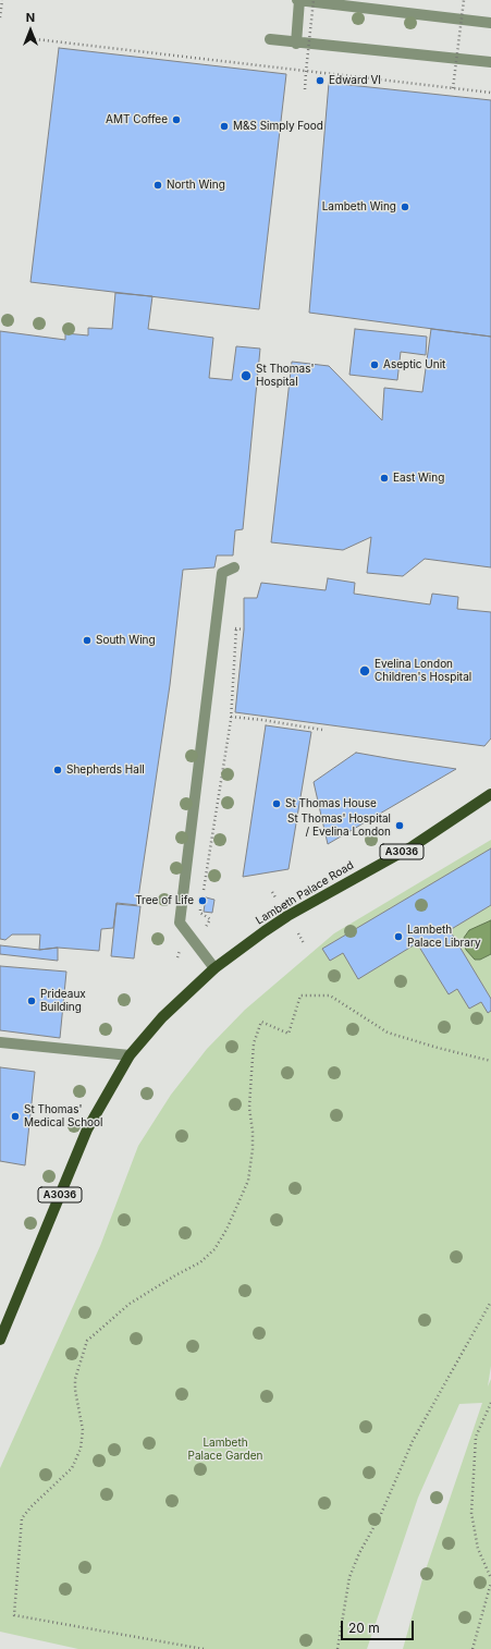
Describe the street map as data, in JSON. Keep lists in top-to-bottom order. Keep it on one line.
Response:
{"streets":{"main road":["A3036","Lambeth Palace Road"]},"parks":["Lambeth Palace Garden"],"places":["Edward VI","AMT Coffee","M&S Simply Food","North Wing","Lambeth Wing","Aseptic Unit","St Thomas' Hospital","East Wing","South Wing","Evelina London Children's Hospital","Shepherds Hall","St Thomas House","St Thomas' Hospital / Evelina London","Tree of Life","Lambeth Palace Library","Prideaux Building","St Thomas' Medical School"],"scale_bar":"20 m","north":"top"}
